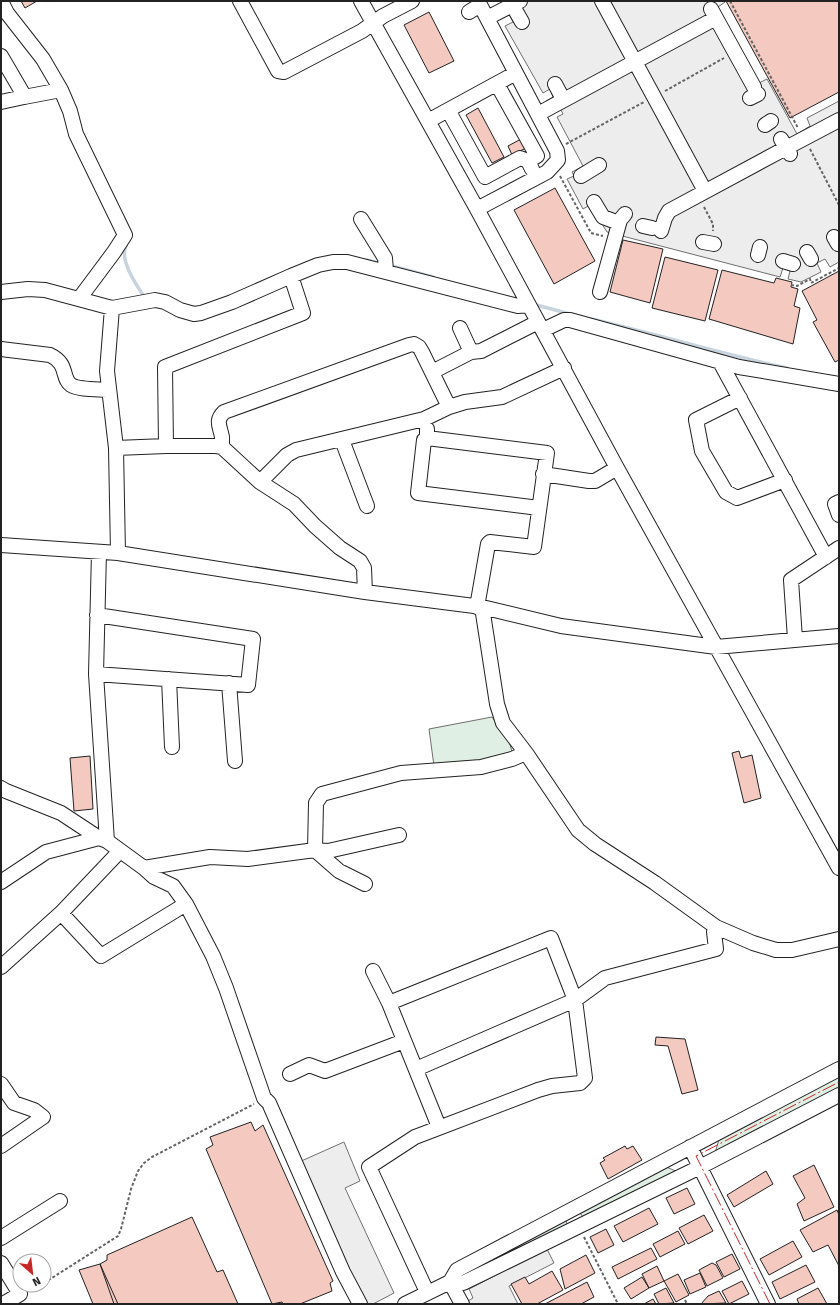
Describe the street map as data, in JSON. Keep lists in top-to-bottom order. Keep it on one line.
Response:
{"north":"bottom right"}
